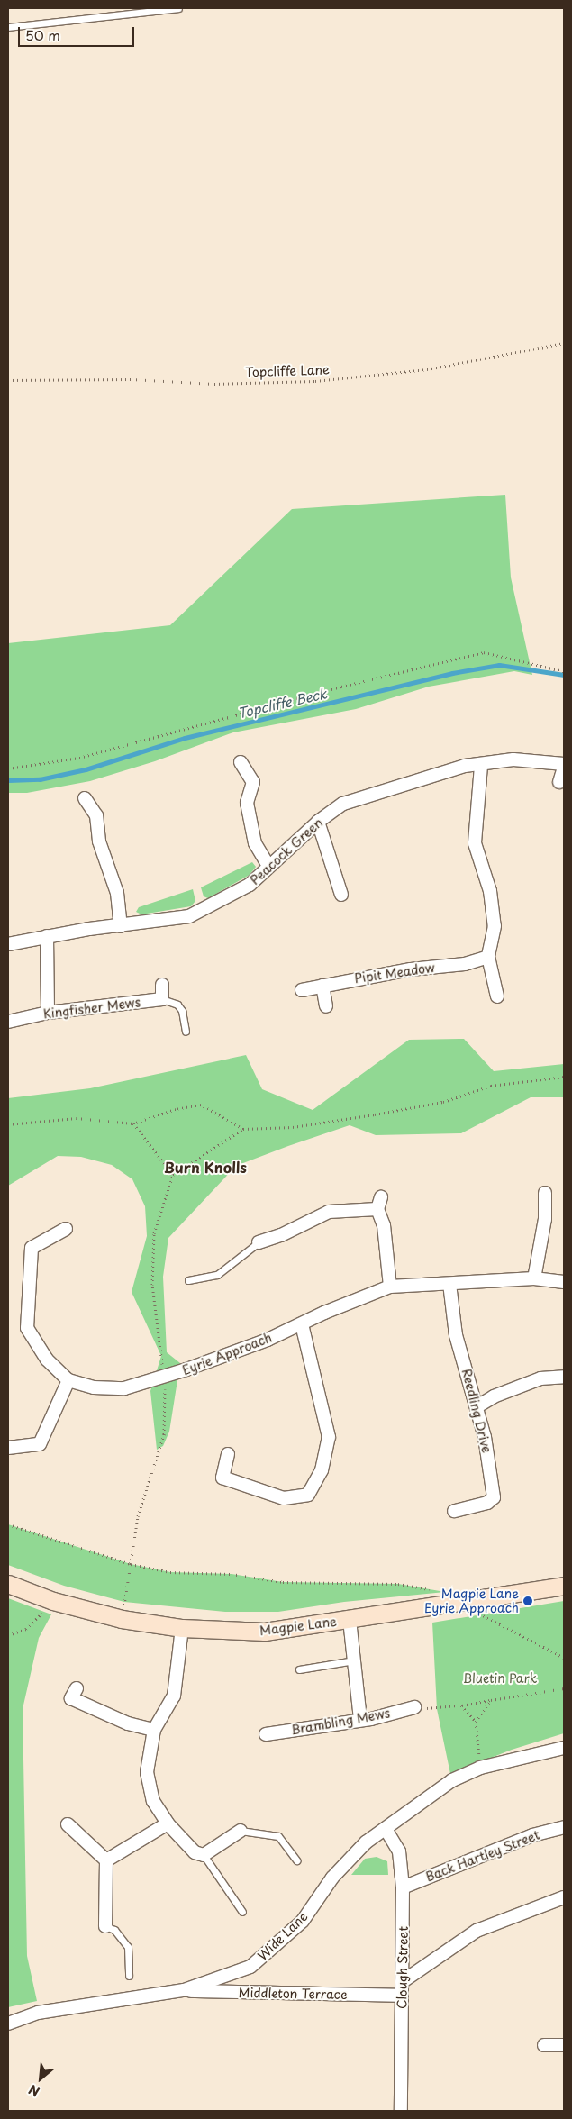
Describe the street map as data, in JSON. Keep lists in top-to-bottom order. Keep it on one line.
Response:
{"streets":{"street":["Peacock Green","Pipit Meadow","Kingfisher Mews","Eyrie Approach","Reedling Drive","Magpie Lane","Brambling Mews","Back Hartley Street","Wide Lane","Clough Street","Middleton Terrace"],"path":["Topcliffe Lane"]},"crossings":[["Eyrie Approach","Reedling Drive"],["Back Hartley Street","Clough Street"],["Wide Lane","Clough Street"],["Wide Lane","Middleton Terrace"],["Clough Street","Middleton Terrace"]],"districts":["Burn Knolls"],"water":["Topcliffe Beck"],"parks":["Bluetin Park"],"places":["Magpie Lane Eyrie Approach"],"scale_bar":"50 m","north":"bottom left"}
